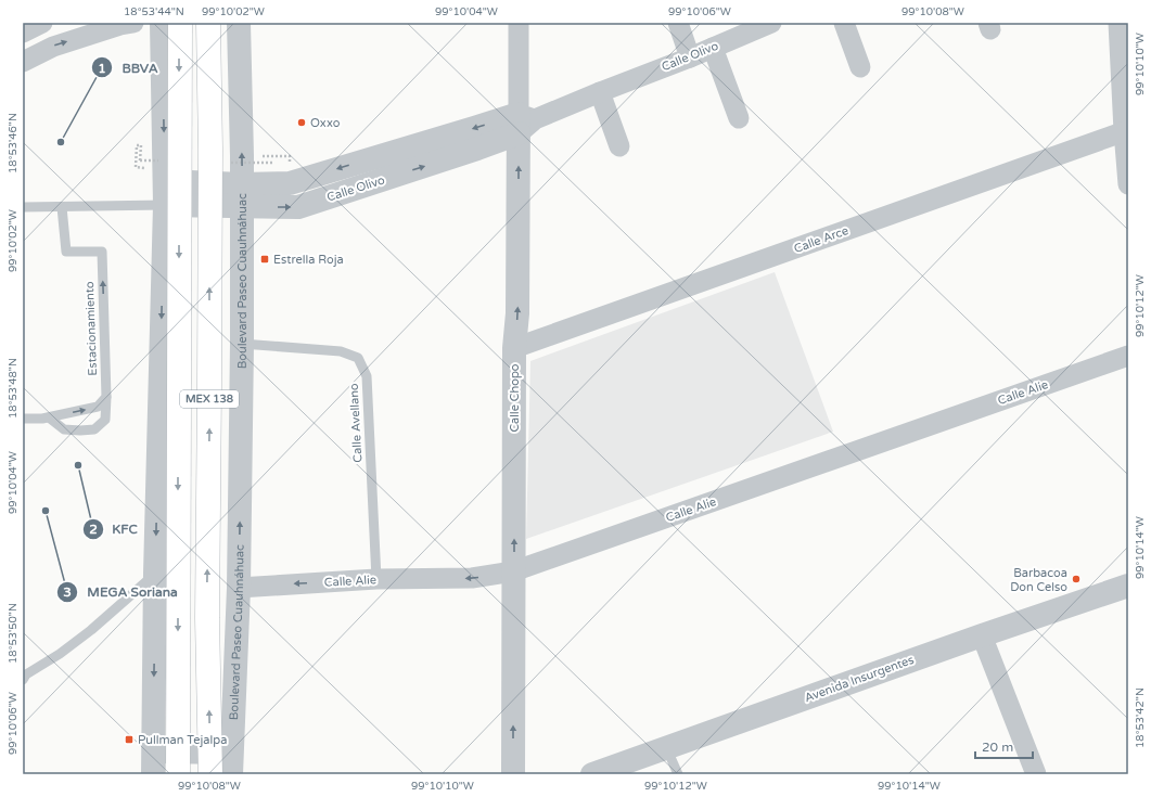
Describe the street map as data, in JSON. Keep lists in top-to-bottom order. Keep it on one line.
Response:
{"streets":{"main road":["Boulevard Paseo Cuauhnáhuac","MEX 138"],"street":["Calle Olivo","Calle Arce","Calle Alie","Calle Chopo","Avenida Insurgentes"],"lane":["Estacionamiento","Calle Avellano"]},"crossings":[["Calle Olivo","Boulevard Paseo Cuauhnáhuac"],["Calle Olivo","Calle Chopo"],["Calle Arce","Calle Chopo"],["Boulevard Paseo Cuauhnáhuac","Calle Alie"],["Boulevard Paseo Cuauhnáhuac","Calle Avellano"],["Calle Alie","Calle Chopo"],["Calle Alie","Calle Avellano"]],"one_way":["Estacionamiento","Calle Chopo"],"places":{"other":["Oxxo","BBVA","KFC","MEGA Soriana","Barbacoa Don Celso"],"transit":["Estrella Roja","Pullman Tejalpa"]},"scale_bar":"20 m","coordinates":["18°53'44\"N","99°10'02\"W","99°10'04\"W","99°10'06\"W","99°10'08\"W","99°10'10\"W","18°53'46\"N","99°10'12\"W","18°53'48\"N","99°10'14\"W","18°53'50\"N","18°53'42\"N"]}
